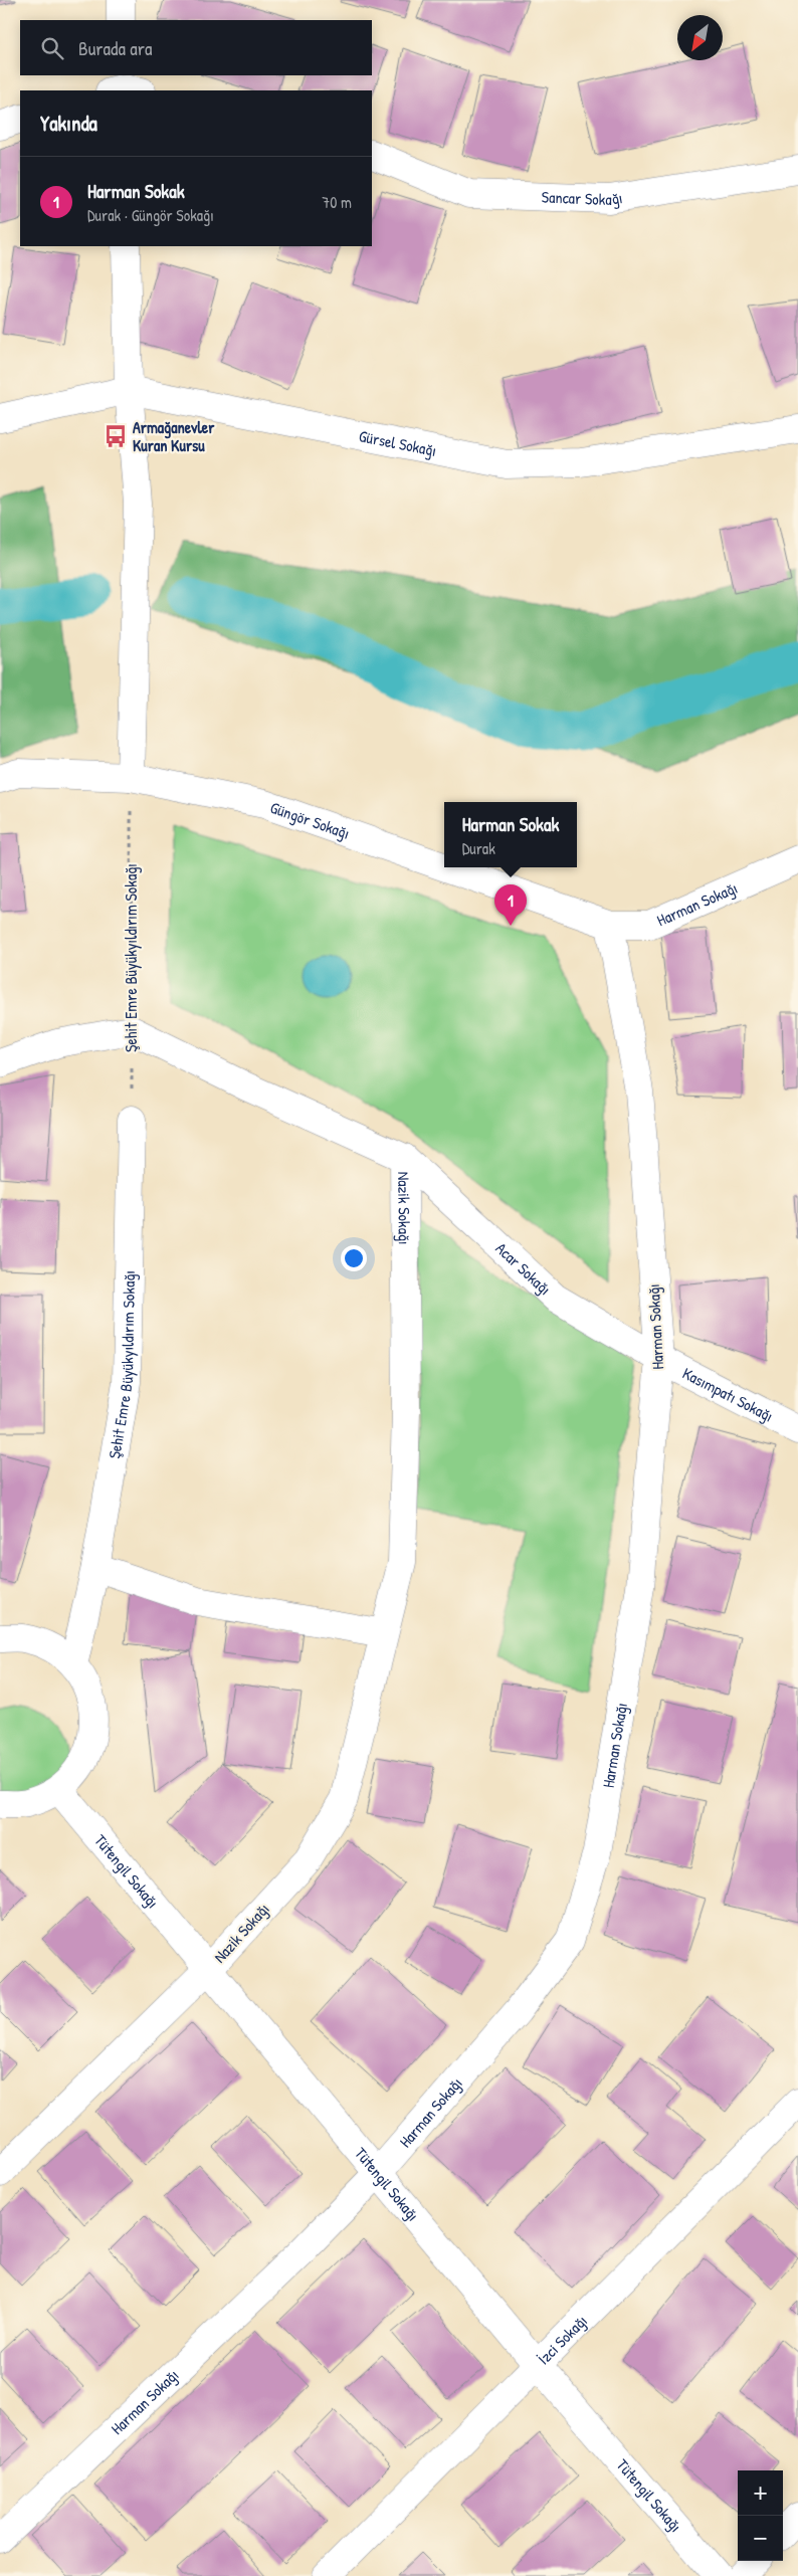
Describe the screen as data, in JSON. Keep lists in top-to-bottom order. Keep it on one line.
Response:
{"streets":{"street":["Sancar Sokağı","Gürsel Sokağı","Güngör Sokağı","Harman Sokağı","Şehit Emre Büyükyıldırım Sokağı","Nazik Sokağı","Acar Sokağı","Kasımpatı Sokağı","Tütengil Sokağı","İzci Sokağı"]},"crossings":[["Güngör Sokağı","Harman Sokağı"],["Güngör Sokağı","Şehit Emre Büyükyıldırım Sokağı"],["Harman Sokağı","Acar Sokağı"],["Harman Sokağı","Kasımpatı Sokağı"],["Harman Sokağı","Tütengil Sokağı"],["Şehit Emre Büyükyıldırım Sokağı","Nazik Sokağı"],["Nazik Sokağı","Acar Sokağı"],["Nazik Sokağı","Tütengil Sokağı"],["Acar Sokağı","Kasımpatı Sokağı"],["Tütengil Sokağı","İzci Sokağı"]],"places":{"bus stop":["Armağanevler Kuran Kursu"]},"north":"bottom left","page":{"search":"Burada ara","heading":"Yakında","list":[{"mark":"1","name":"Harman Sokak","note":"Durak · Güngör Sokağı","value":"70 m"}],"popup":["Harman Sokak","Durak"],"pins":"1","map_buttons":["+","−"]}}
